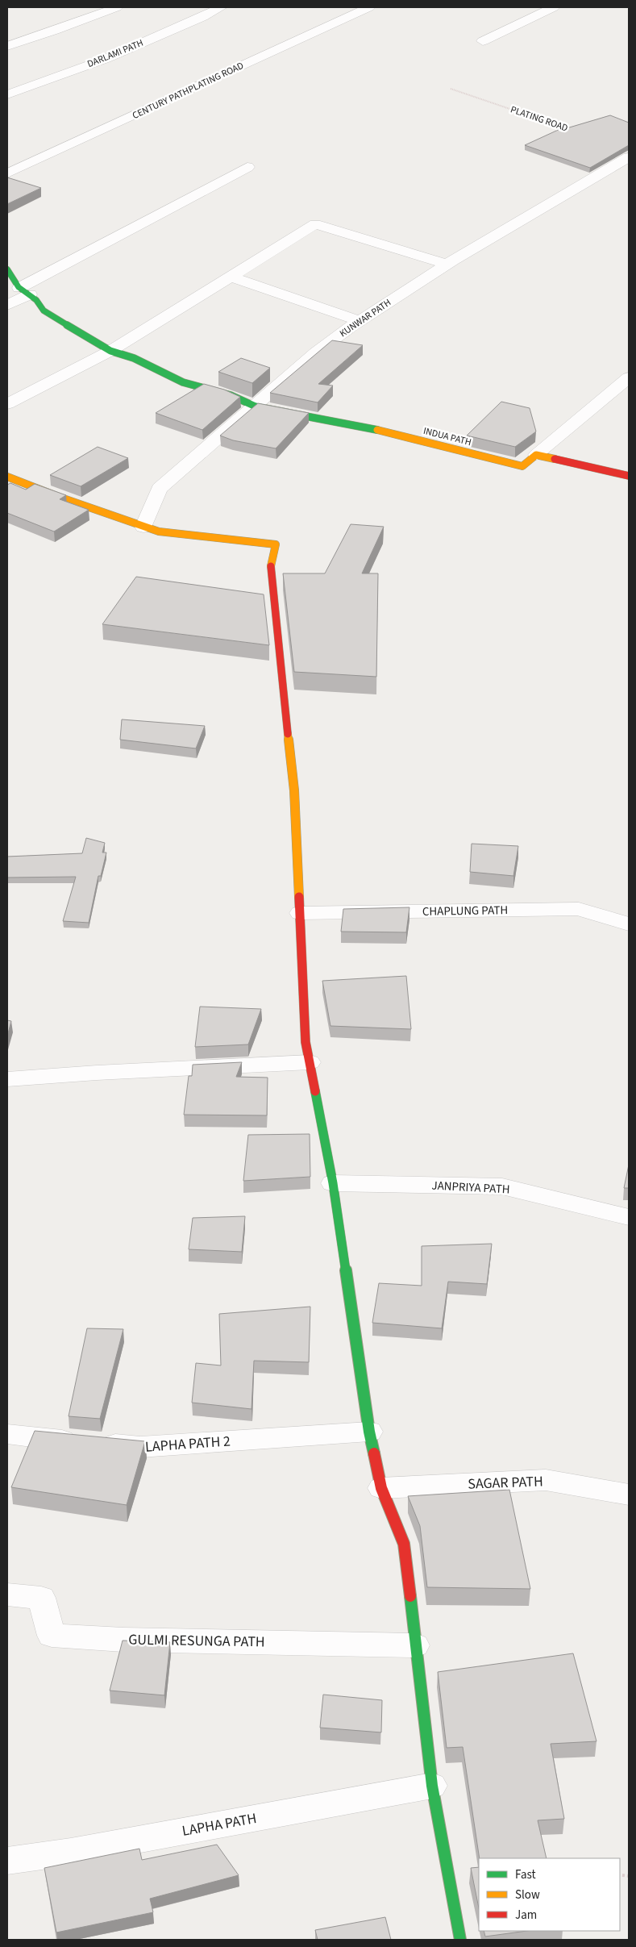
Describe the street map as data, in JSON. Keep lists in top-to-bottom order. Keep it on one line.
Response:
{"streets":{"street":["DARLAMI PATH","CENTURY PATHPLATING ROAD","KUNWAR PATH","INDUA PATH","CHAPLUNG PATH","JANPRIYA PATH","LAPHA PATH 2","SAGAR PATH","GULMI RESUNGA PATH","LAPHA PATH"],"path":["PLATING ROAD"]},"crossings":[["KUNWAR PATH","INDUA PATH"]],"legend":["Fast","Slow","Jam"]}
